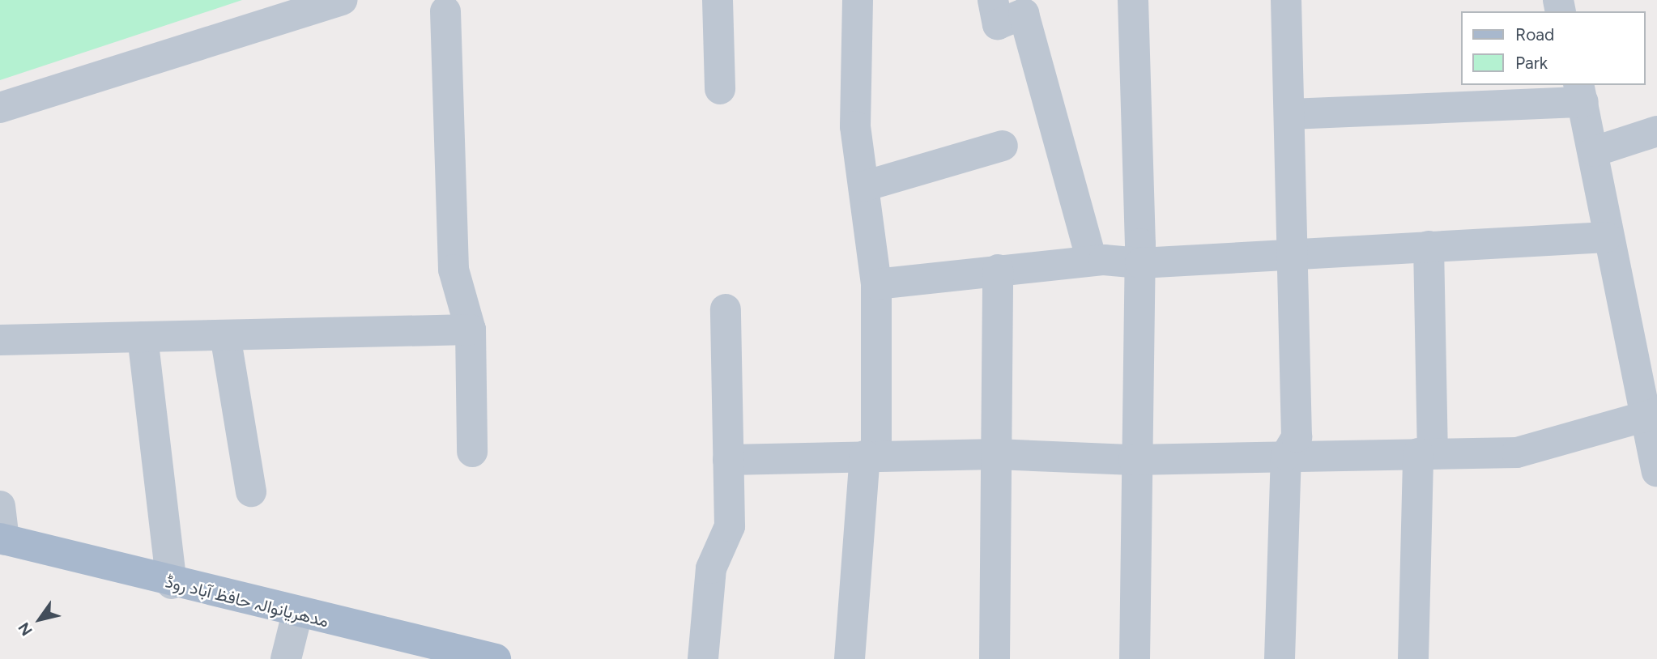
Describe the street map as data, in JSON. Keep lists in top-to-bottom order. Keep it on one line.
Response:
{"streets":{"main road":["مدھریانوالہ حافظ آباد روڈ"]},"legend":["Road","Park"],"north":"bottom left"}
